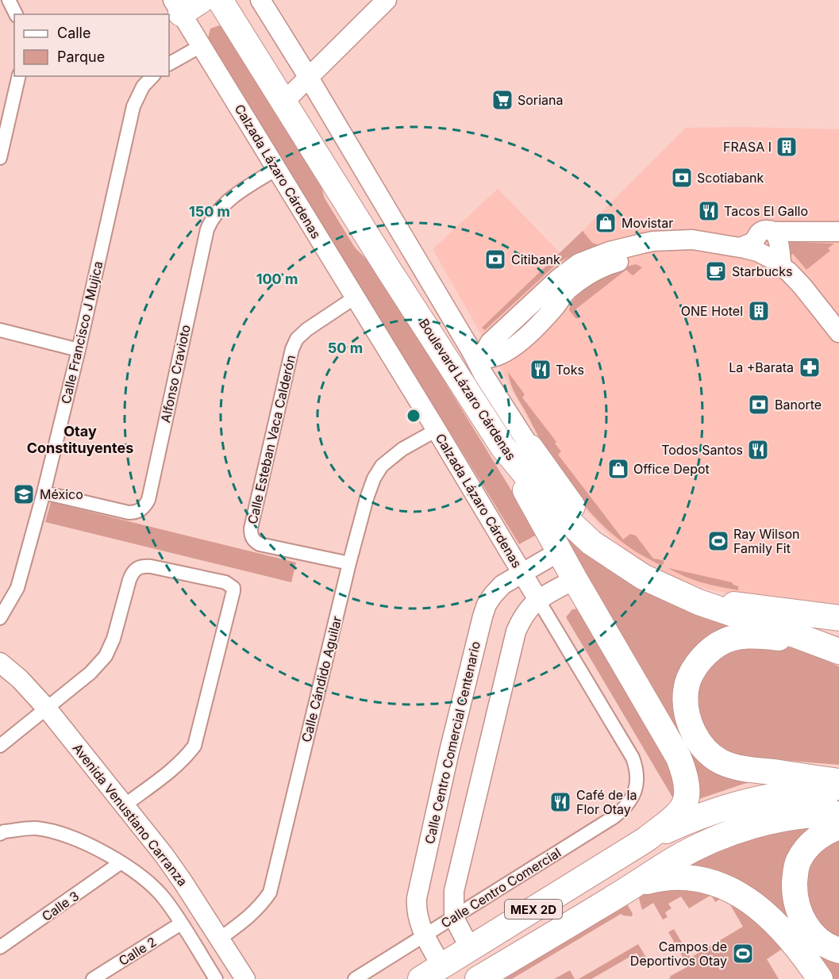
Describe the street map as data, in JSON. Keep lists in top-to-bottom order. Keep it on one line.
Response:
{"streets":{"highway":["Boulevard Lázaro Cárdenas","MEX 2D"],"street":["Calzada Lázaro Cárdenas","Calle Francisco J Mujica","Alfonso Cravioto","Calle Esteban Vaca Calderón","Calle Cándido Aguilar","Calle Centro Comercial Centenario","Avenida Venustiano Carranza","Calle Centro Comercial","Calle 3","Calle 2"]},"crossings":[["Calzada Lázaro Cárdenas","Alfonso Cravioto"],["Calzada Lázaro Cárdenas","Calle Esteban Vaca Calderón"],["Calzada Lázaro Cárdenas","Calle Cándido Aguilar"],["Calzada Lázaro Cárdenas","Calle Centro Comercial Centenario"],["Calzada Lázaro Cárdenas","Calle Centro Comercial"],["Calle Francisco J Mujica","Alfonso Cravioto"],["Calle Esteban Vaca Calderón","Calle Cándido Aguilar"],["Calle Cándido Aguilar","Avenida Venustiano Carranza"],["Calle Centro Comercial Centenario","Calle Centro Comercial"],["Calle Centro Comercial Centenario","MEX 2D"]],"districts":["Otay Constituyentes"],"places":{"supermarket":["Soriana"],"building":["FRASA I","ONE Hotel"],"bank":["Scotiabank","Citibank","Banorte"],"restaurant":["Tacos El Gallo","Toks","Todos Santos","Café de la Flor Otay"],"shop":["Movistar","Office Depot"],"cafe":["Starbucks"],"pharmacy":["La +Barata"],"school or university":["México"],"sports":["Ray Wilson Family Fit","Campos de Deportivos Otay"]},"legend":["Calle","Parque"],"rings":["150 m","100 m","50 m"]}
